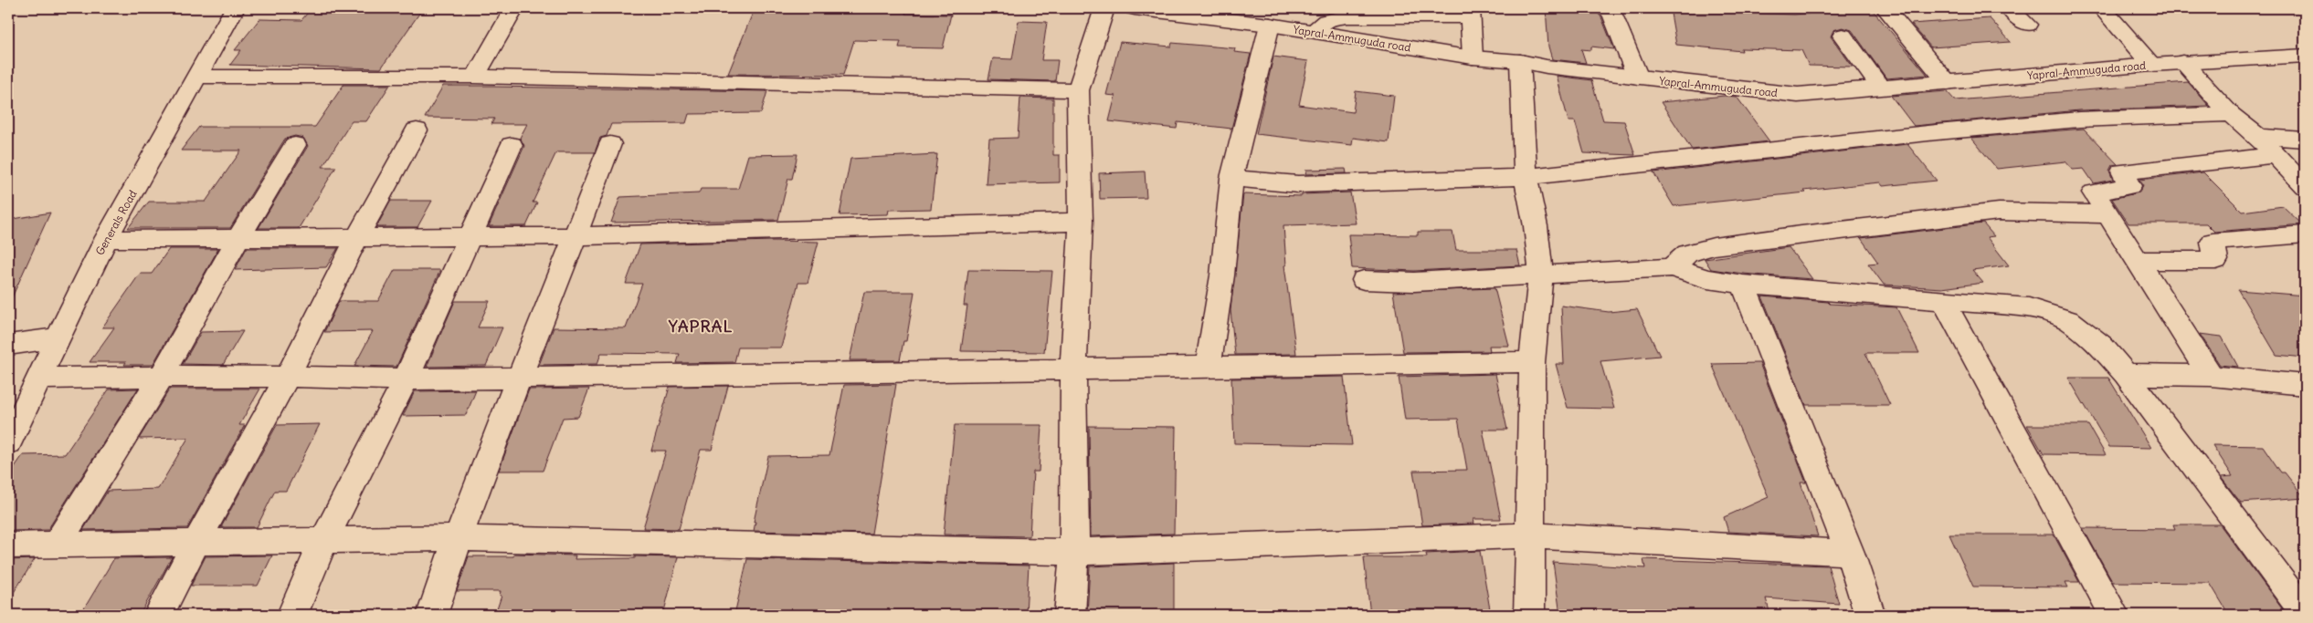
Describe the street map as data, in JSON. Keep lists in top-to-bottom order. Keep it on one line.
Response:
{"streets":{"street":["Yapral-Ammuguda road","Generals Road"]},"districts":["YAPRAL"]}
